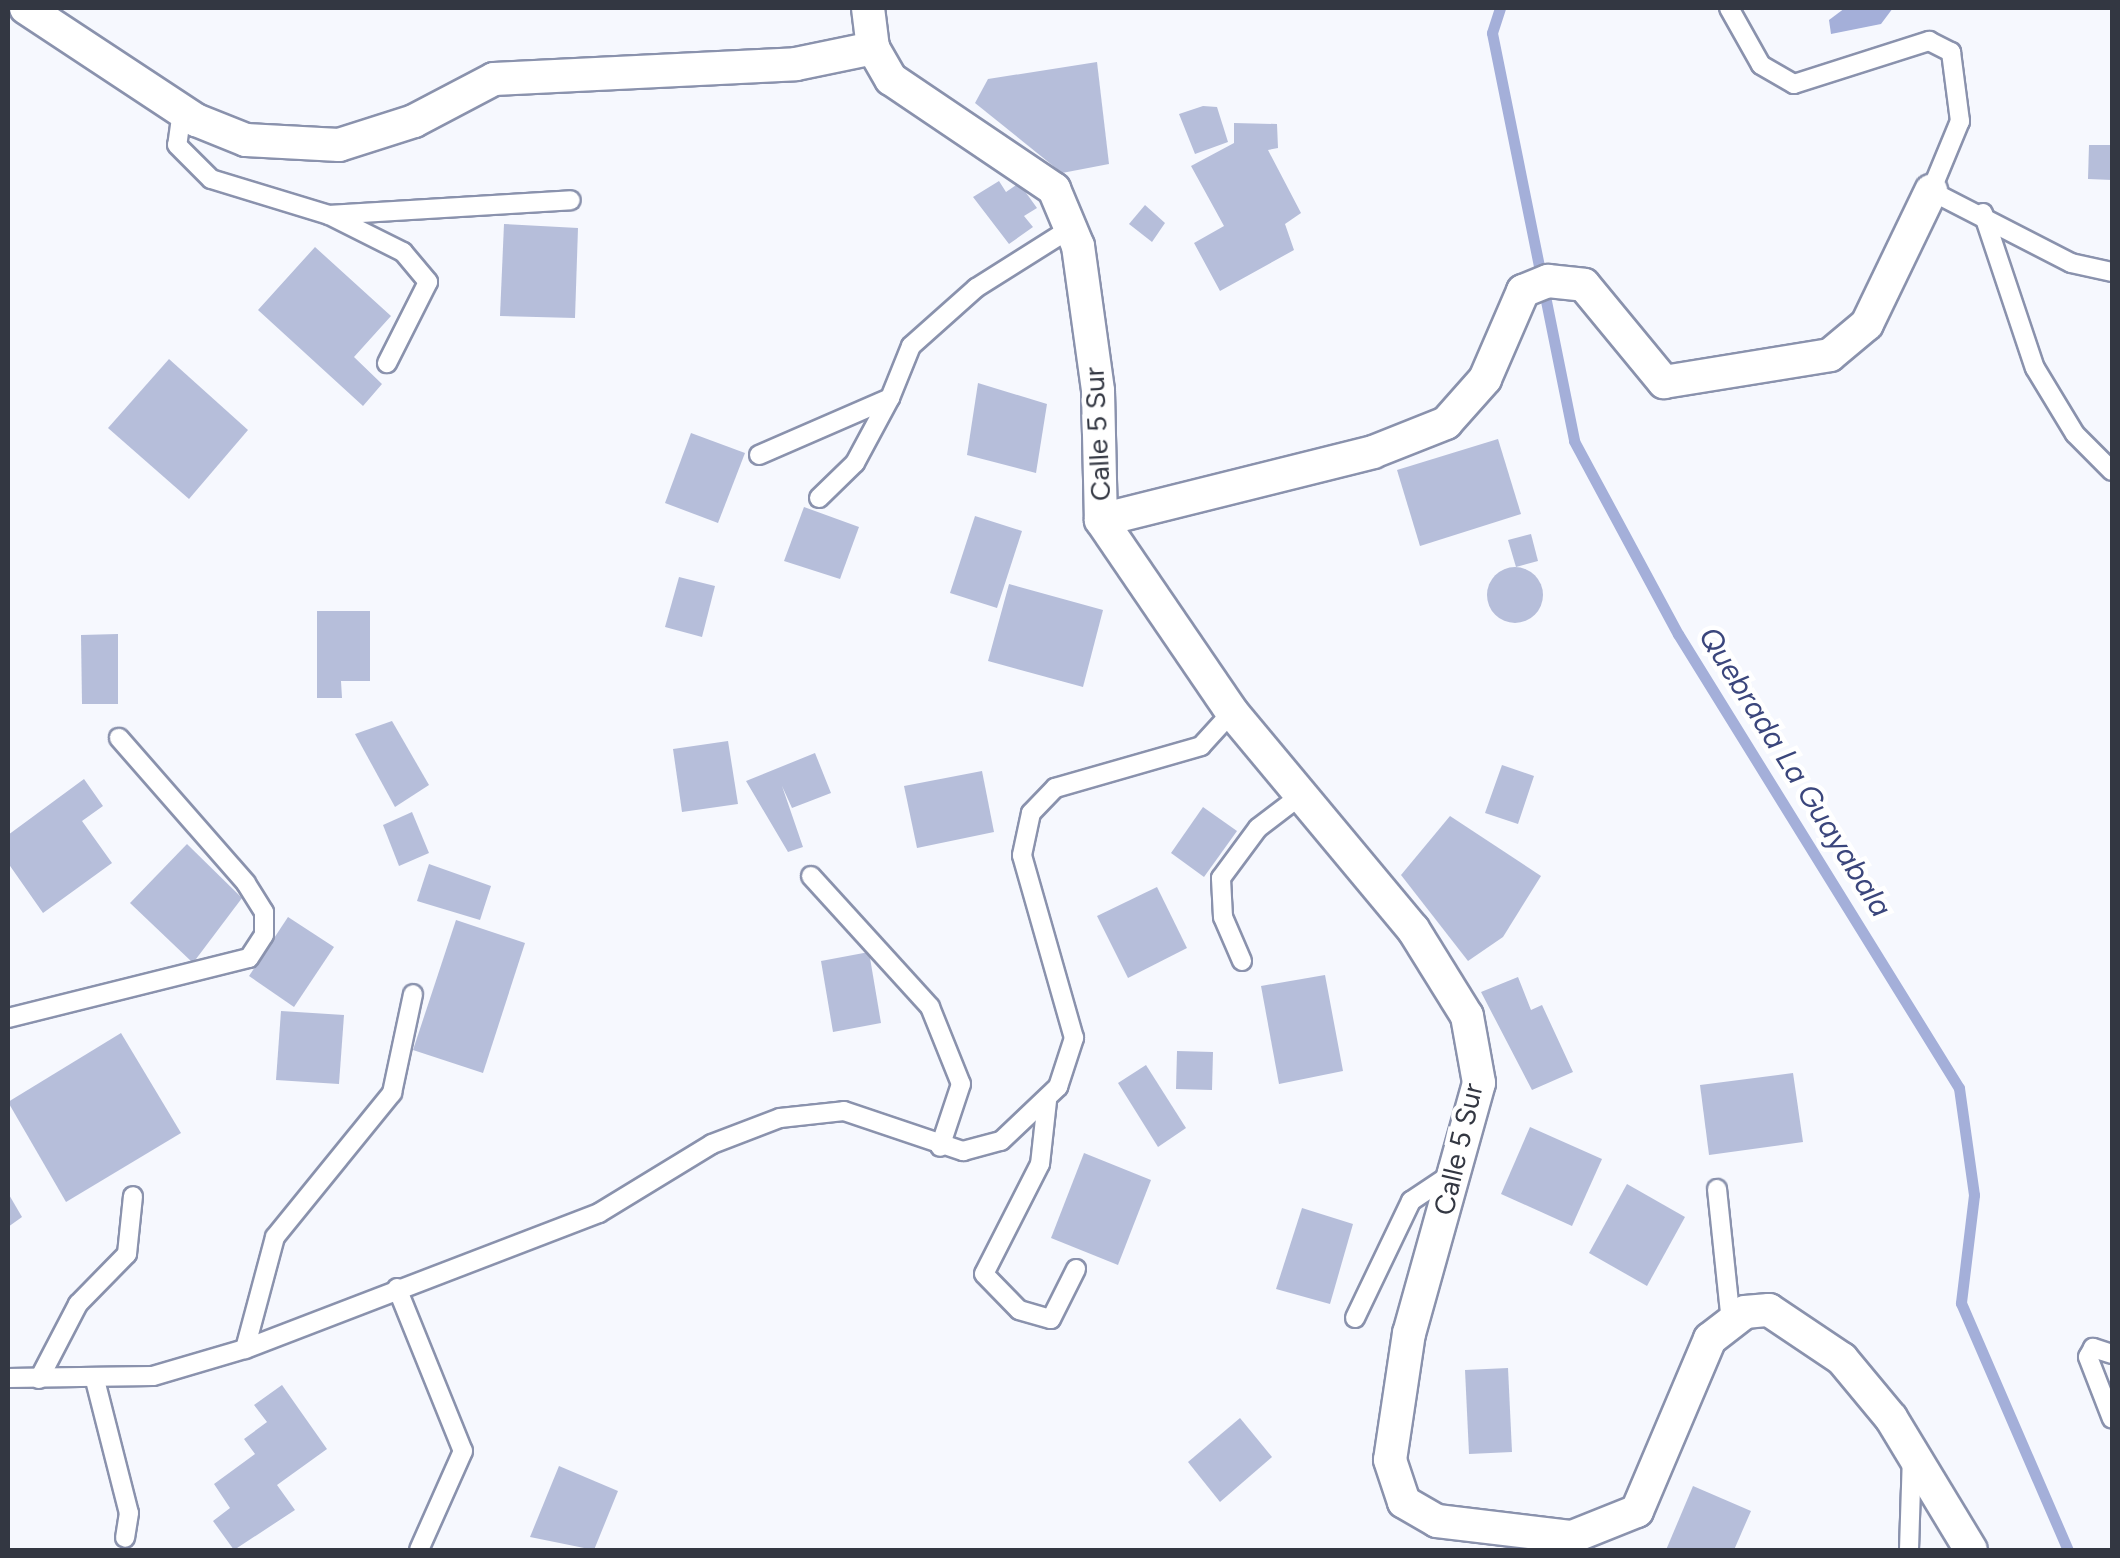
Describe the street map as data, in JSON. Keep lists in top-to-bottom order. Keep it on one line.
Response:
{"streets":{"street":["Calle 5 Sur"]},"water":["Quebrada La Guayabala"]}
